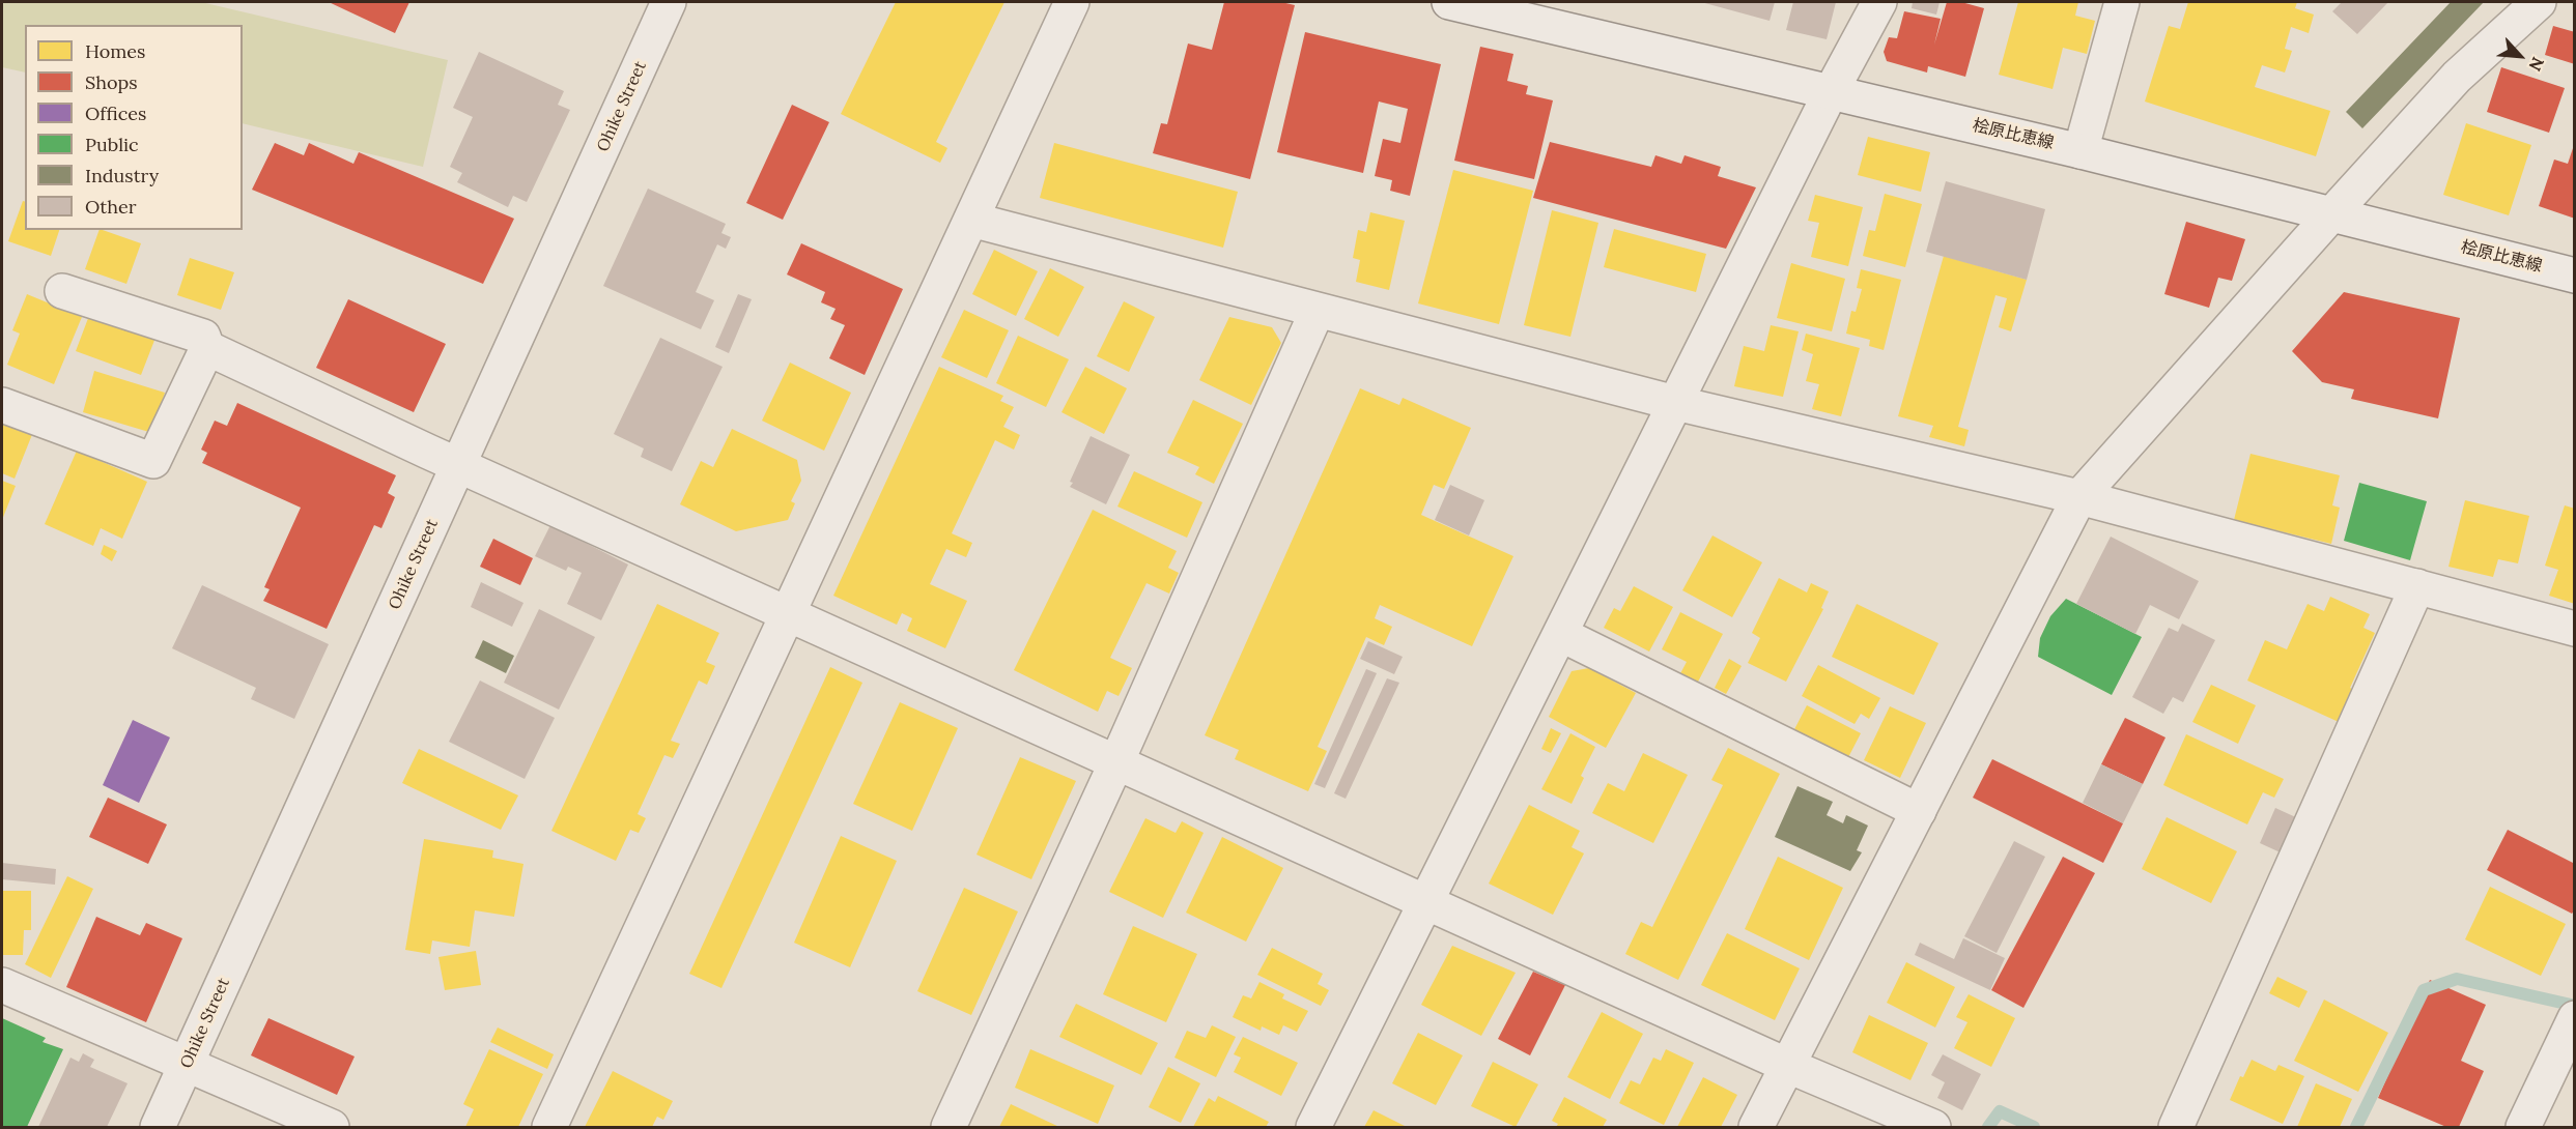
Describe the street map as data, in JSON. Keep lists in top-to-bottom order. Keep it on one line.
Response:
{"streets":{"street":["Ohike Street","桧原比恵線"]},"legend":["Homes","Shops","Offices","Public","Industry","Other"],"north":"bottom right"}
